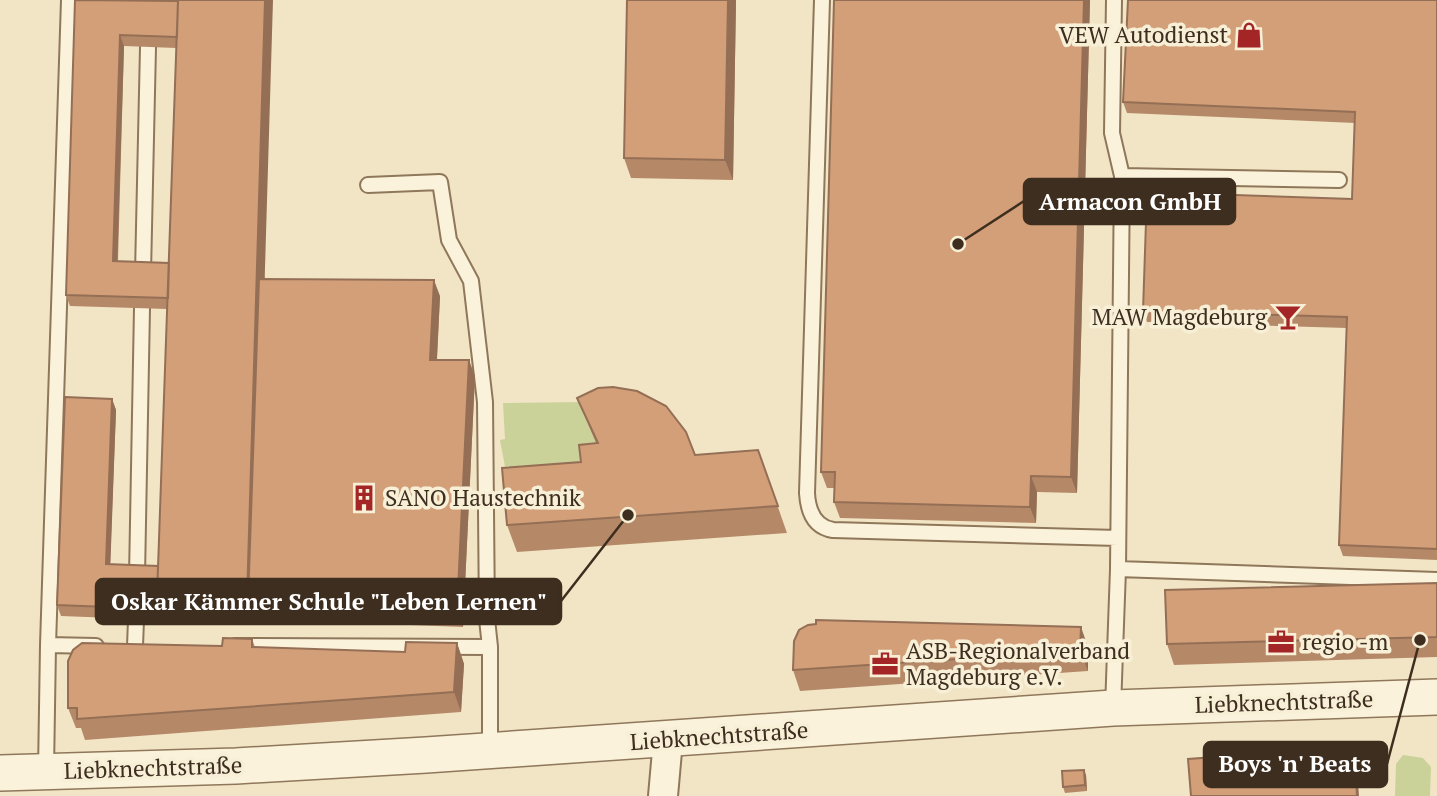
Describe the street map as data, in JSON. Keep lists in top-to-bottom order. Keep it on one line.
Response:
{"streets":{"street":["Liebknechtstraße"]},"places":{"shop":["VEW Autodienst"],"other":["Armacon GmbH","Oskar Kämmer Schule \"Leben Lernen\"","Boys 'n' Beats"],"bar":["MAW Magdeburg"],"building":["SANO Haustechnik"],"office":["regio -m","ASB-Regionalverband Magdeburg e.V."]}}
